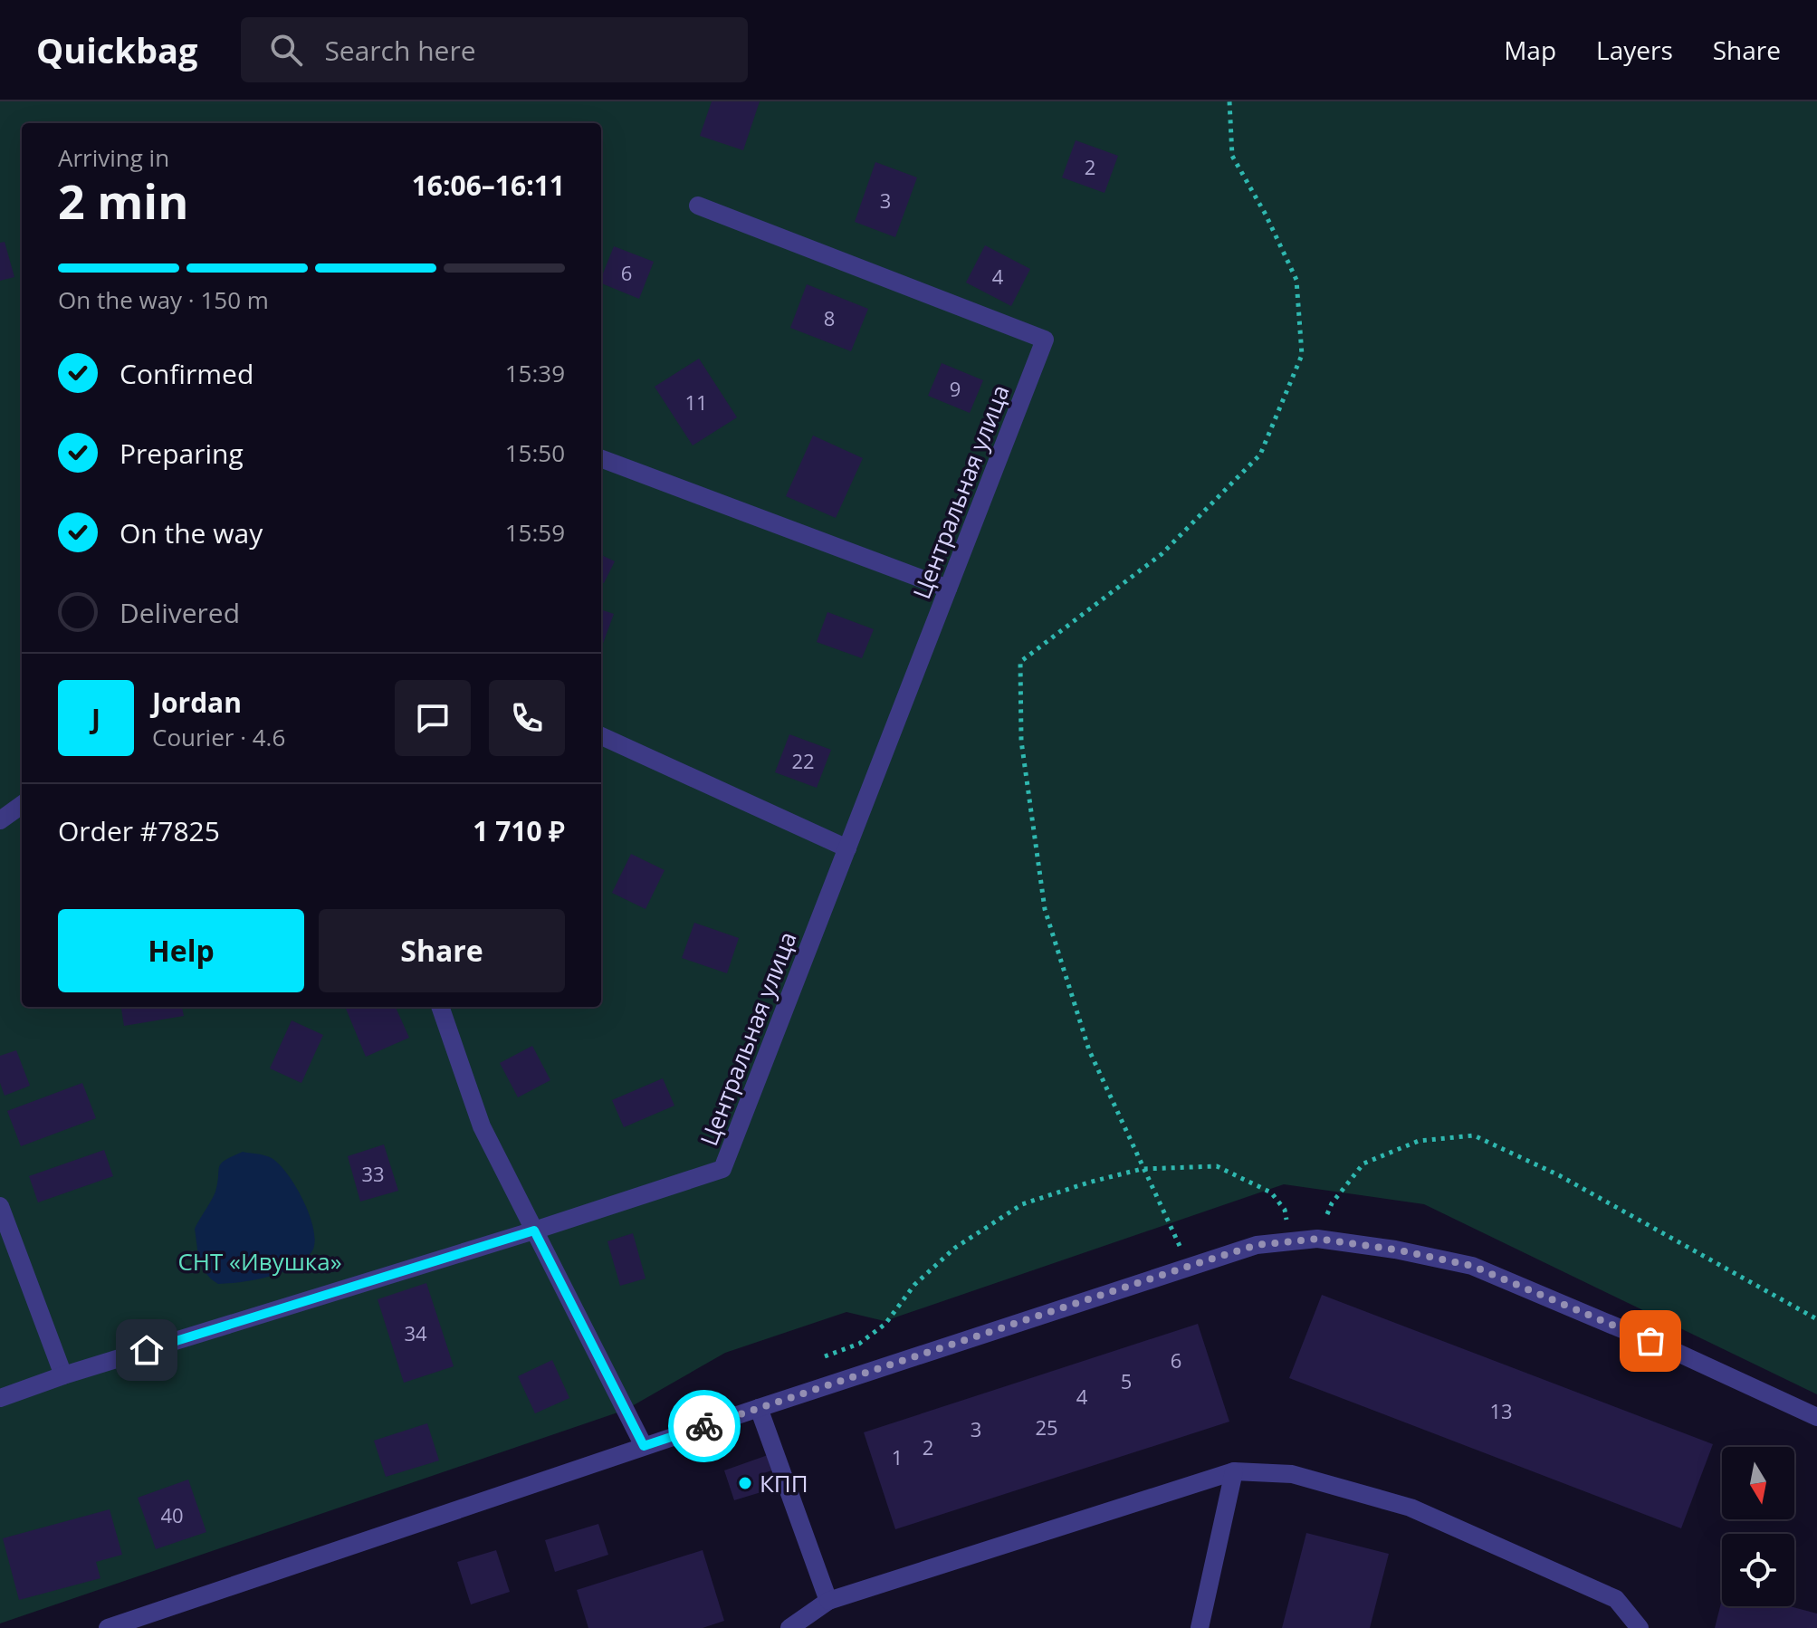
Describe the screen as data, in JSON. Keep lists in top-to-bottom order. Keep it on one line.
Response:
{"streets":{"street":["Центральная улица"]},"parks":["СНТ «Ивушка»"],"places":["КПП"],"house_numbers":["2","3","6","4","8","9","11","22","33","34","6","5","4","13","25","3","2","1","40"],"north":"bottom","page":{"header":"Quickbag","search":"Search here","nav":["Map","Layers","Share"],"heading":["2 min","Arriving in","16:06–16:11"],"panel":["Jordan","Courier · 4.6","Order #7825","1 710 ₽"],"bar":"On the way · 150 m","list":[["Confirmed","15:39"],["Preparing","15:50"],["On the way","15:59"],"Delivered"],"round":"J","buttons":["Help","Share"]}}
